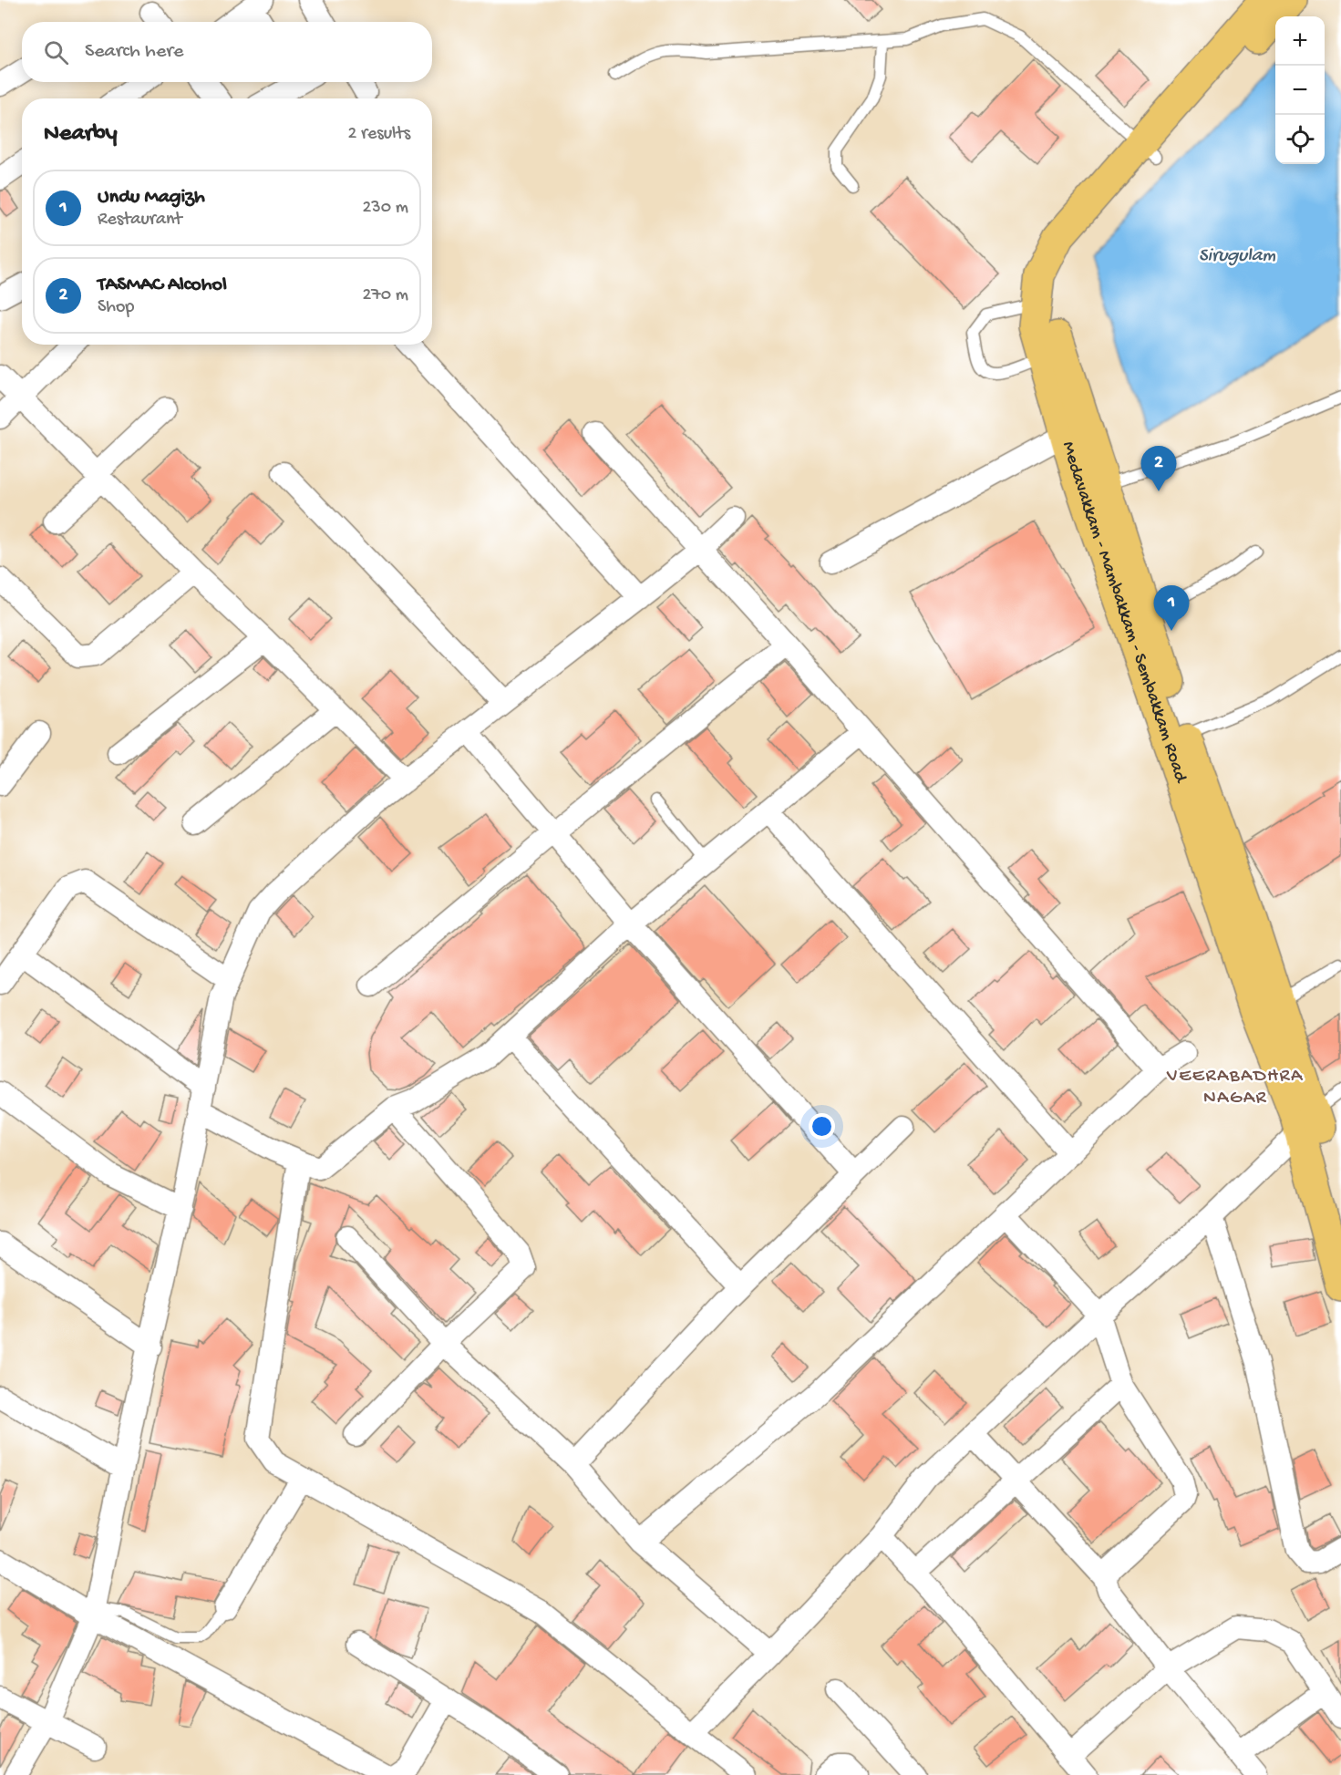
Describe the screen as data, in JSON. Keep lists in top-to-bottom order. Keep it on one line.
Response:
{"streets":{"main road":["Medavakkam - Mambakkam - Sembakkam Road"]},"districts":["VEERABADHRA NAGAR"],"water":["Sirugulam"],"page":{"map_buttons":["+","−"],"search":"Search here","heading":["Nearby","2 results"],"list":[{"mark":"1","name":"Undu Magizh","note":"Restaurant","value":"230 m"},{"mark":"2","name":"TASMAC Alcohol","note":"Shop","value":"270 m"}],"pins":["2","1"]}}
